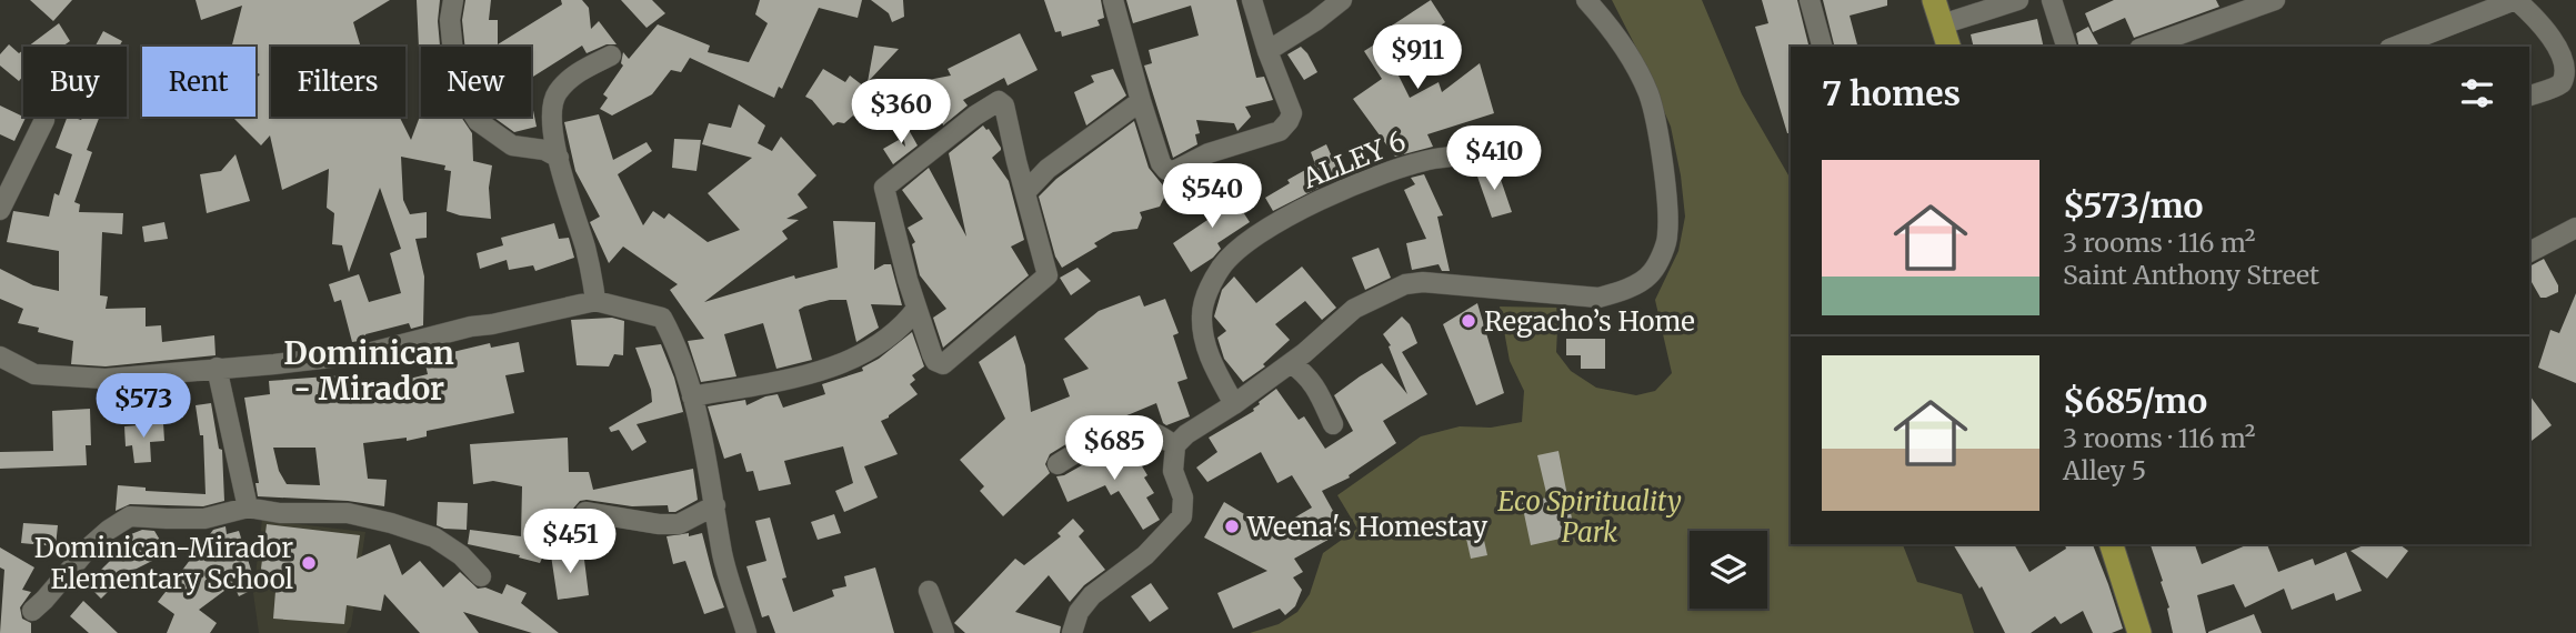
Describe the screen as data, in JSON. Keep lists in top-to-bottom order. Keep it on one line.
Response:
{"streets":{"street":["ALLEY 6"]},"districts":["Dominican - Mirador"],"parks":["Eco Spirituality Park"],"places":["Regacho’s Home","Weena's Homestay","Dominican-Mirador Elementary School"],"page":{"price":["$911","$360","$410","$540","$573","$685","$451"],"chip":["Buy","Rent","Filters","New"],"heading":"7 homes","list":[{"name":"$573/mo","note":"3 rooms · 116 m² · Saint Anthony Street"},{"name":"$685/mo","note":"3 rooms · 116 m² · Alley 5"}]}}
